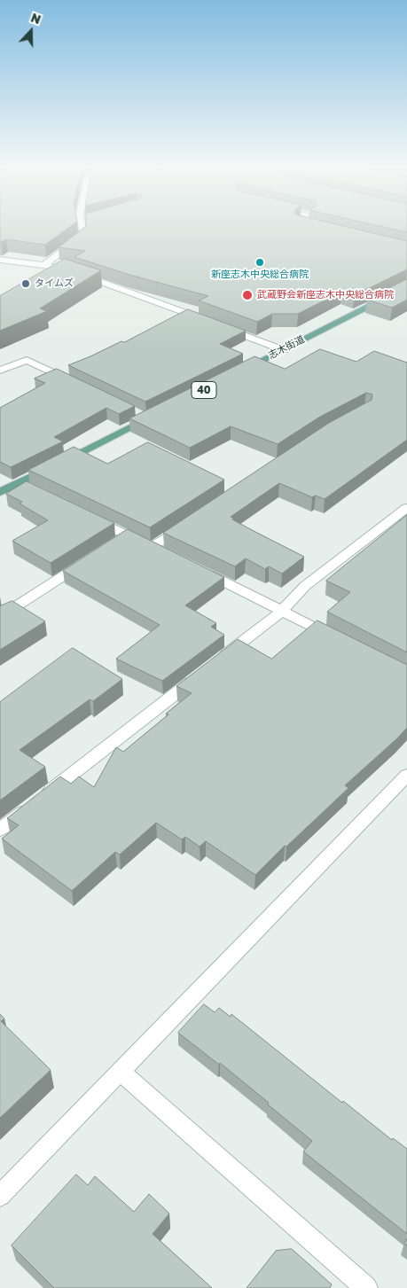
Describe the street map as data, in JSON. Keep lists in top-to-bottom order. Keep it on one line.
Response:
{"streets":{"main road":["志木街道"]},"places":["新座志木中央総合病院","タイムズ","武蔵野会新座志木中央総合病院"],"north":"top"}
